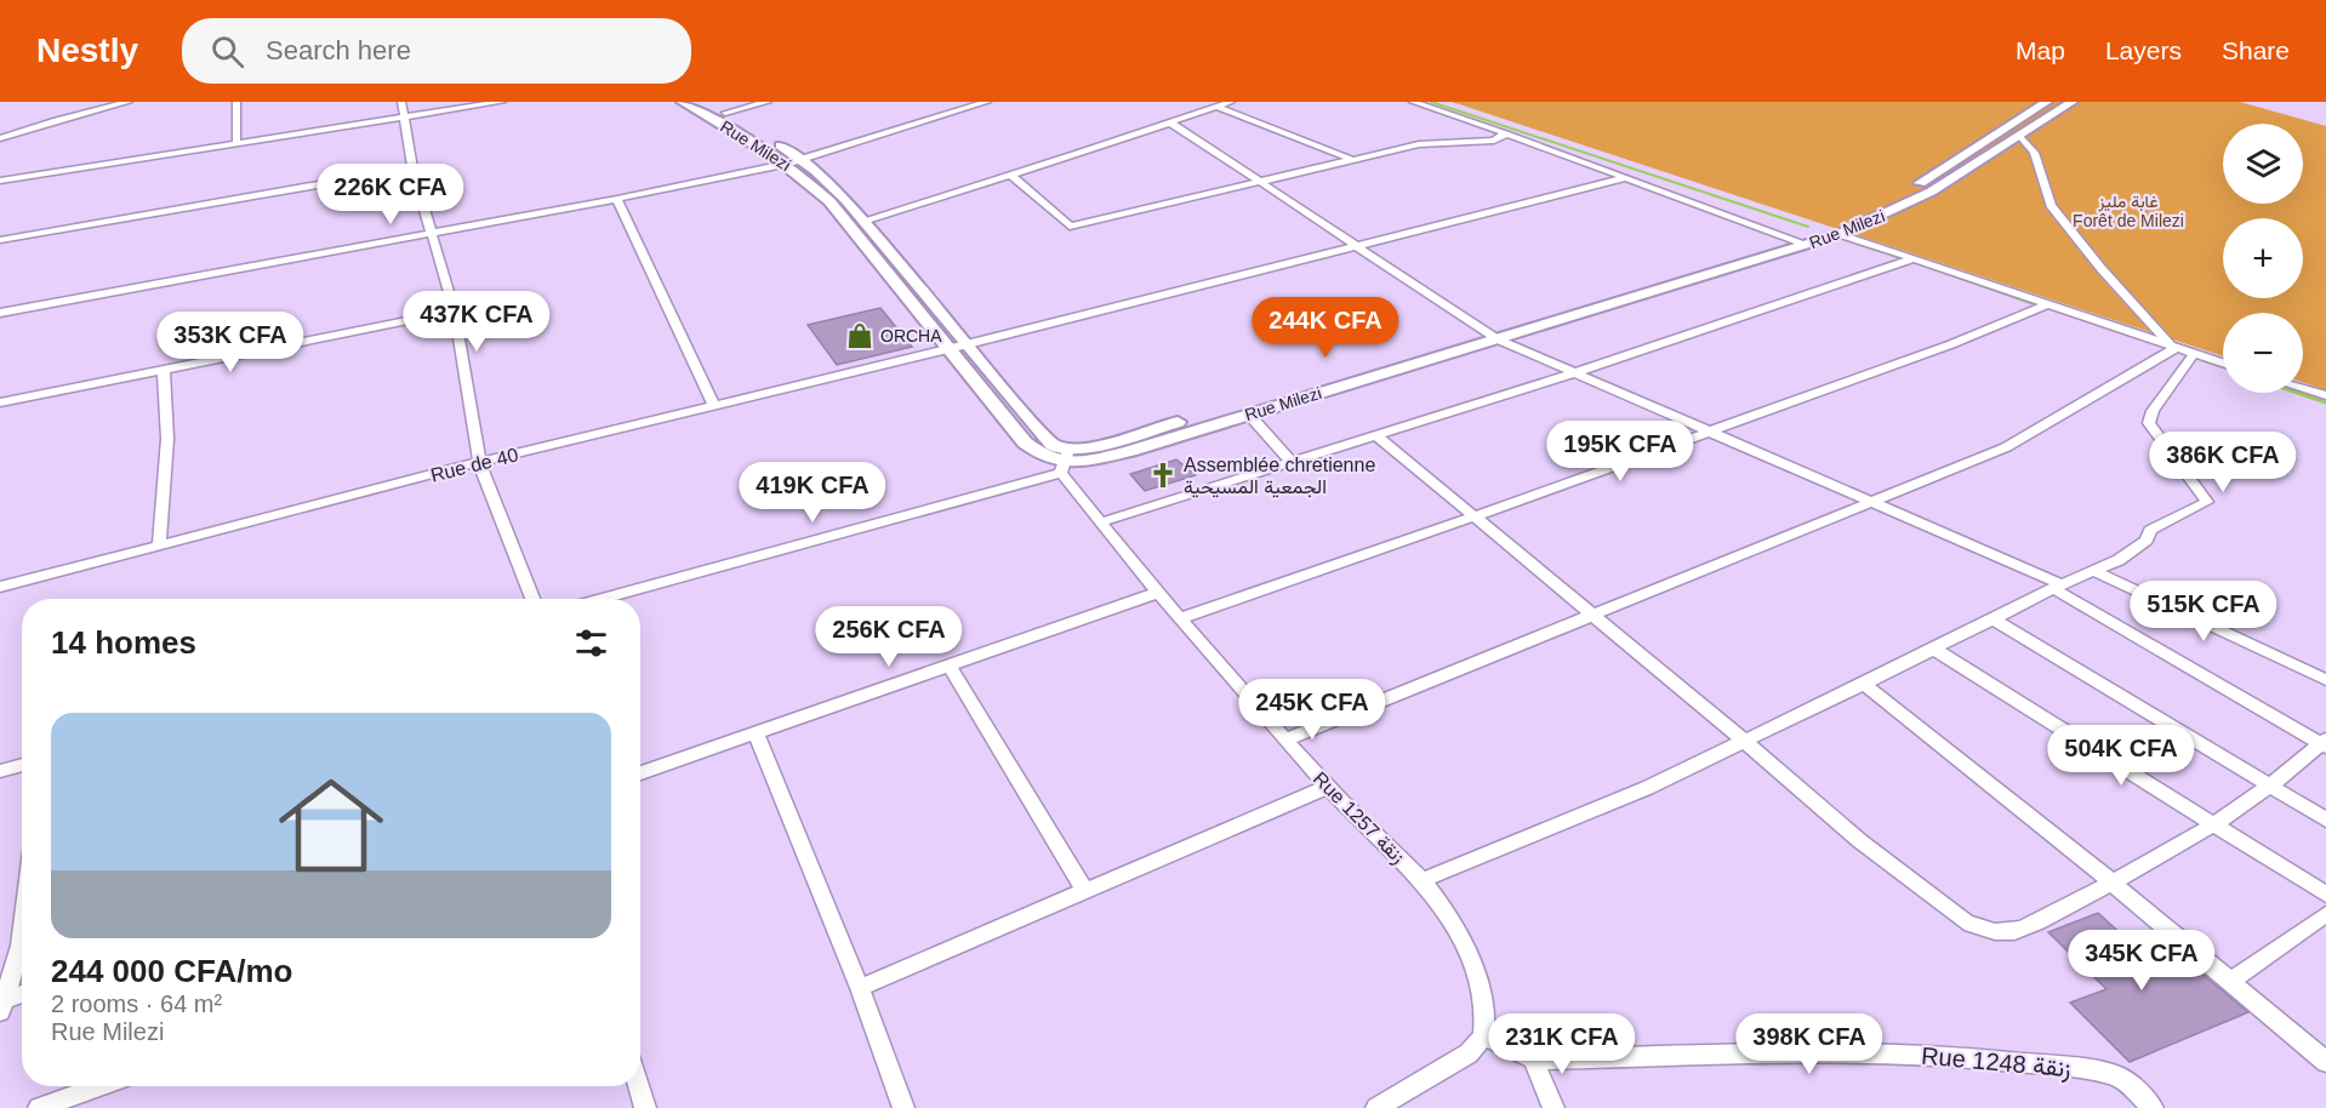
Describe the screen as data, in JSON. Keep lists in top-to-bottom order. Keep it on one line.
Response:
{"streets":{"street":["Rue Milezi","Rue de 40","Rue 1257 زنقة","Rue 1248 زنقة"]},"crossings":[["Rue Milezi","Rue de 40"],["Rue Milezi","Rue 1257 زنقة"],["Rue 1257 زنقة","Rue 1248 زنقة"]],"parks":["غابة مليز Forêt de Milezi"],"places":{"shop":["ORCHA"],"church":["Assemblée chretienne الجمعية المسيحية"]},"page":{"header":"Nestly","search":"Search here","nav":["Map","Layers","Share"],"map_buttons":["+","−"],"price":["226K CFA","437K CFA","244K CFA","353K CFA","195K CFA","386K CFA","419K CFA","515K CFA","256K CFA","245K CFA","504K CFA","345K CFA","231K CFA","398K CFA"],"heading":"14 homes","list":[{"name":"244 000 CFA/mo","note":"2 rooms · 64 m² · Rue Milezi"}]}}
